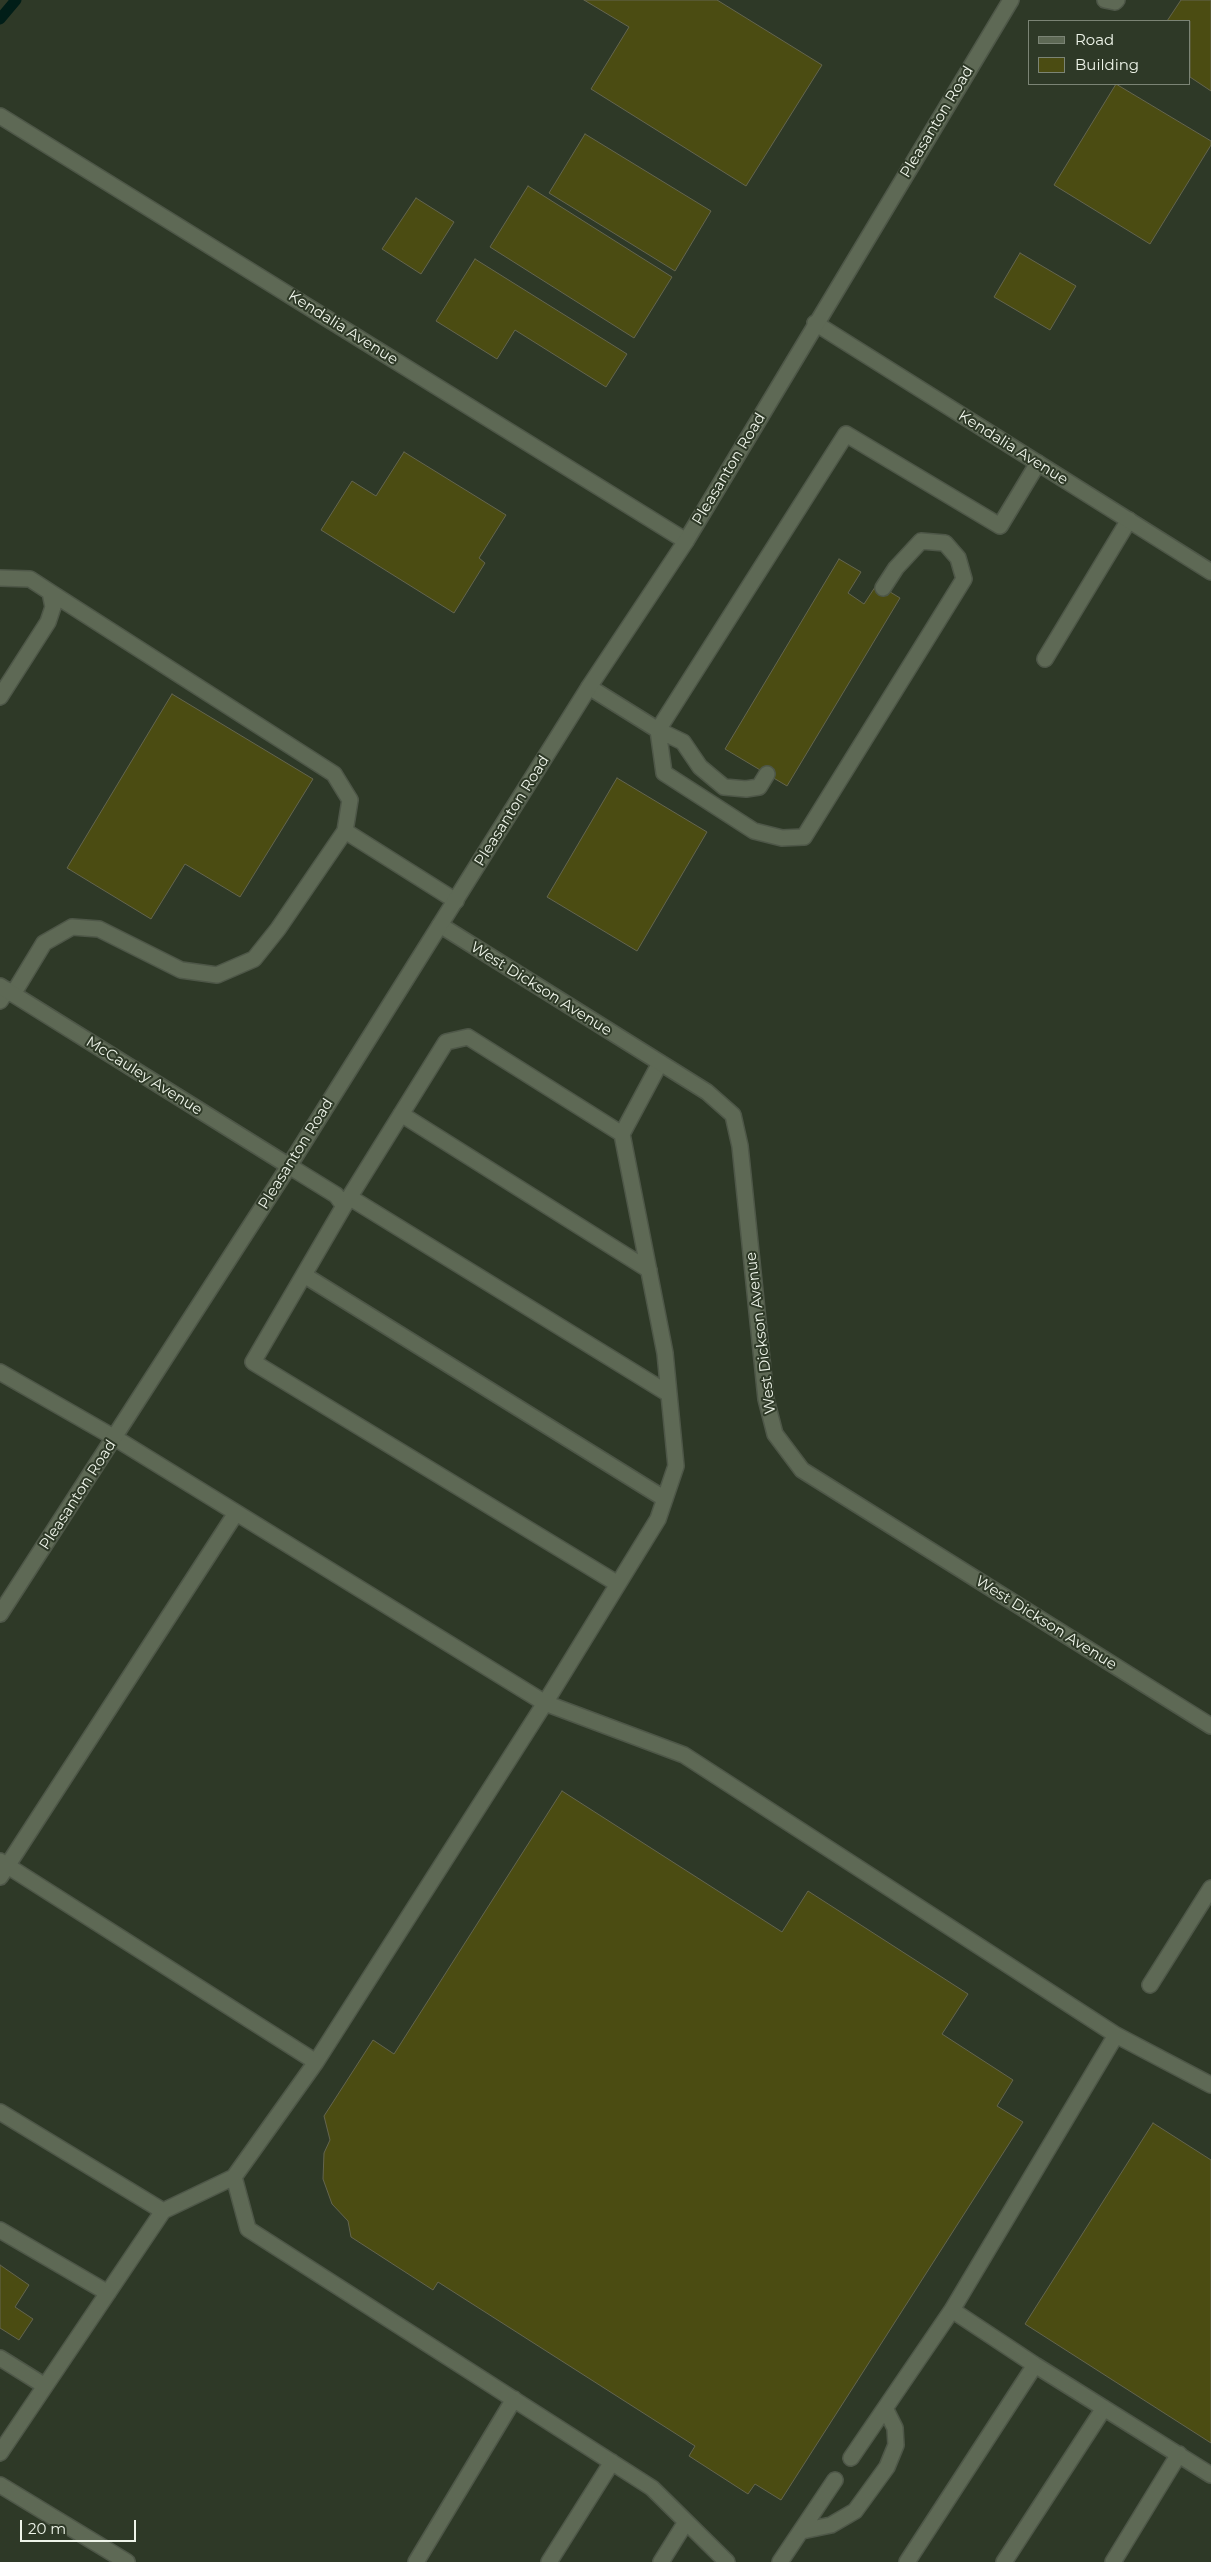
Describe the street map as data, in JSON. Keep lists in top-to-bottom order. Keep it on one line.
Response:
{"streets":{"street":["Pleasanton Road","Kendalia Avenue","West Dickson Avenue","McCauley Avenue"]},"crossings":[["Pleasanton Road","Kendalia Avenue"],["Pleasanton Road","West Dickson Avenue"],["Pleasanton Road","McCauley Avenue"]],"legend":["Road","Building"],"scale_bar":"20 m"}
